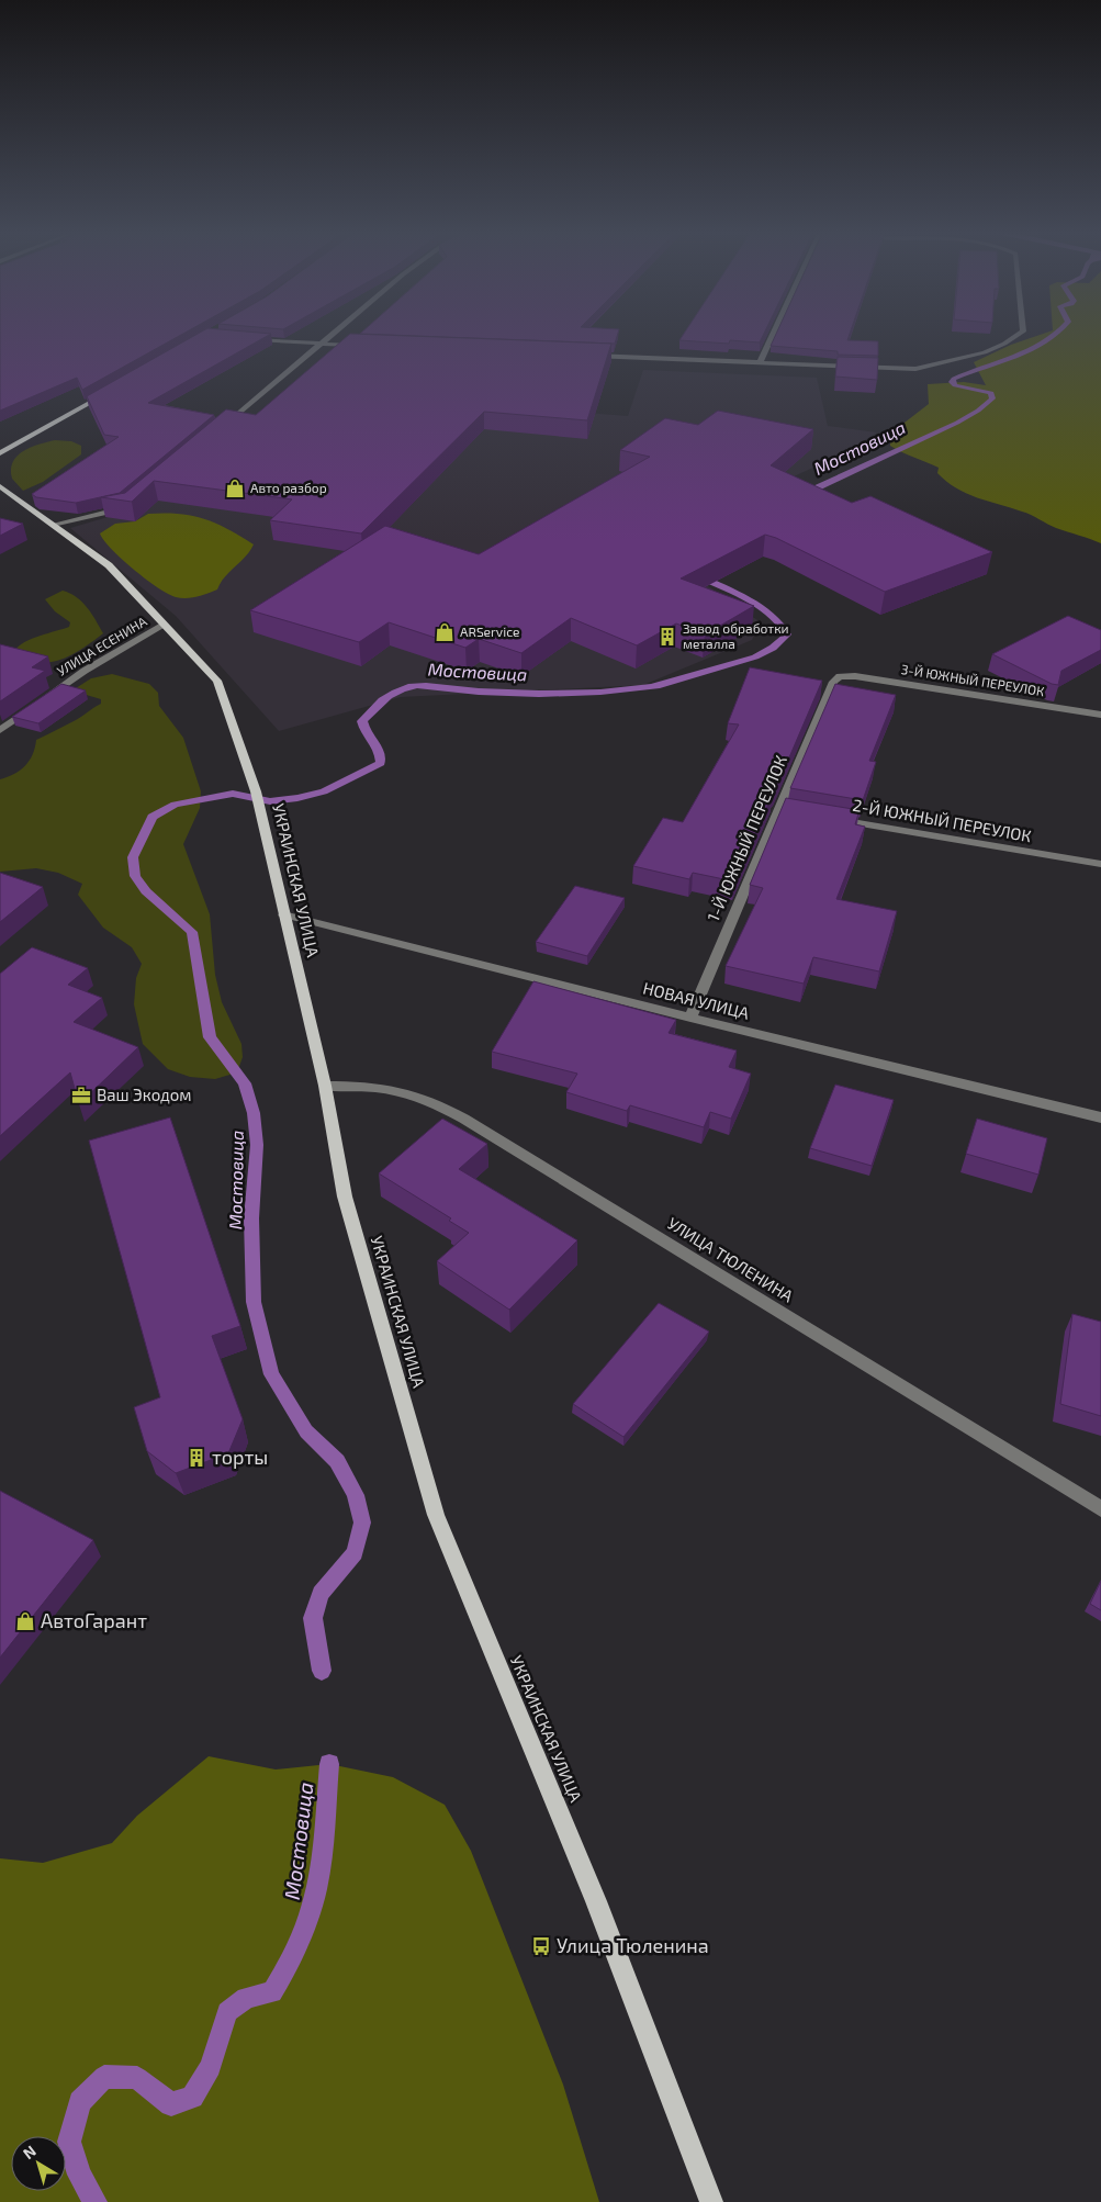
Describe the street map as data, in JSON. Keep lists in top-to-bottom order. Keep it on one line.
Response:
{"streets":{"main road":["УКРАИНСКАЯ УЛИЦА"],"street":["УЛИЦА ЕСЕНИНА","3-Й ЮЖНЫЙ ПЕРЕУЛОК","2-Й ЮЖНЫЙ ПЕРЕУЛОК","1-Й ЮЖНЫЙ ПЕРЕУЛОК","НОВАЯ УЛИЦА","УЛИЦА ТЮЛЕНИНА"]},"crossings":[["УЛИЦА ЕСЕНИНА","УКРАИНСКАЯ УЛИЦА"],["3-Й ЮЖНЫЙ ПЕРЕУЛОК","1-Й ЮЖНЫЙ ПЕРЕУЛОК"],["1-Й ЮЖНЫЙ ПЕРЕУЛОК","НОВАЯ УЛИЦА"],["УКРАИНСКАЯ УЛИЦА","НОВАЯ УЛИЦА"],["УКРАИНСКАЯ УЛИЦА","УЛИЦА ТЮЛЕНИНА"]],"water":["Мостовица"],"places":{"shop":["Авто разбор","ARService","АвтоГарант"],"building":["Завод обработки металла","торты"],"office":["Ваш Экодом"],"bus stop":["Улица Тюленина"]},"north":"top left"}
